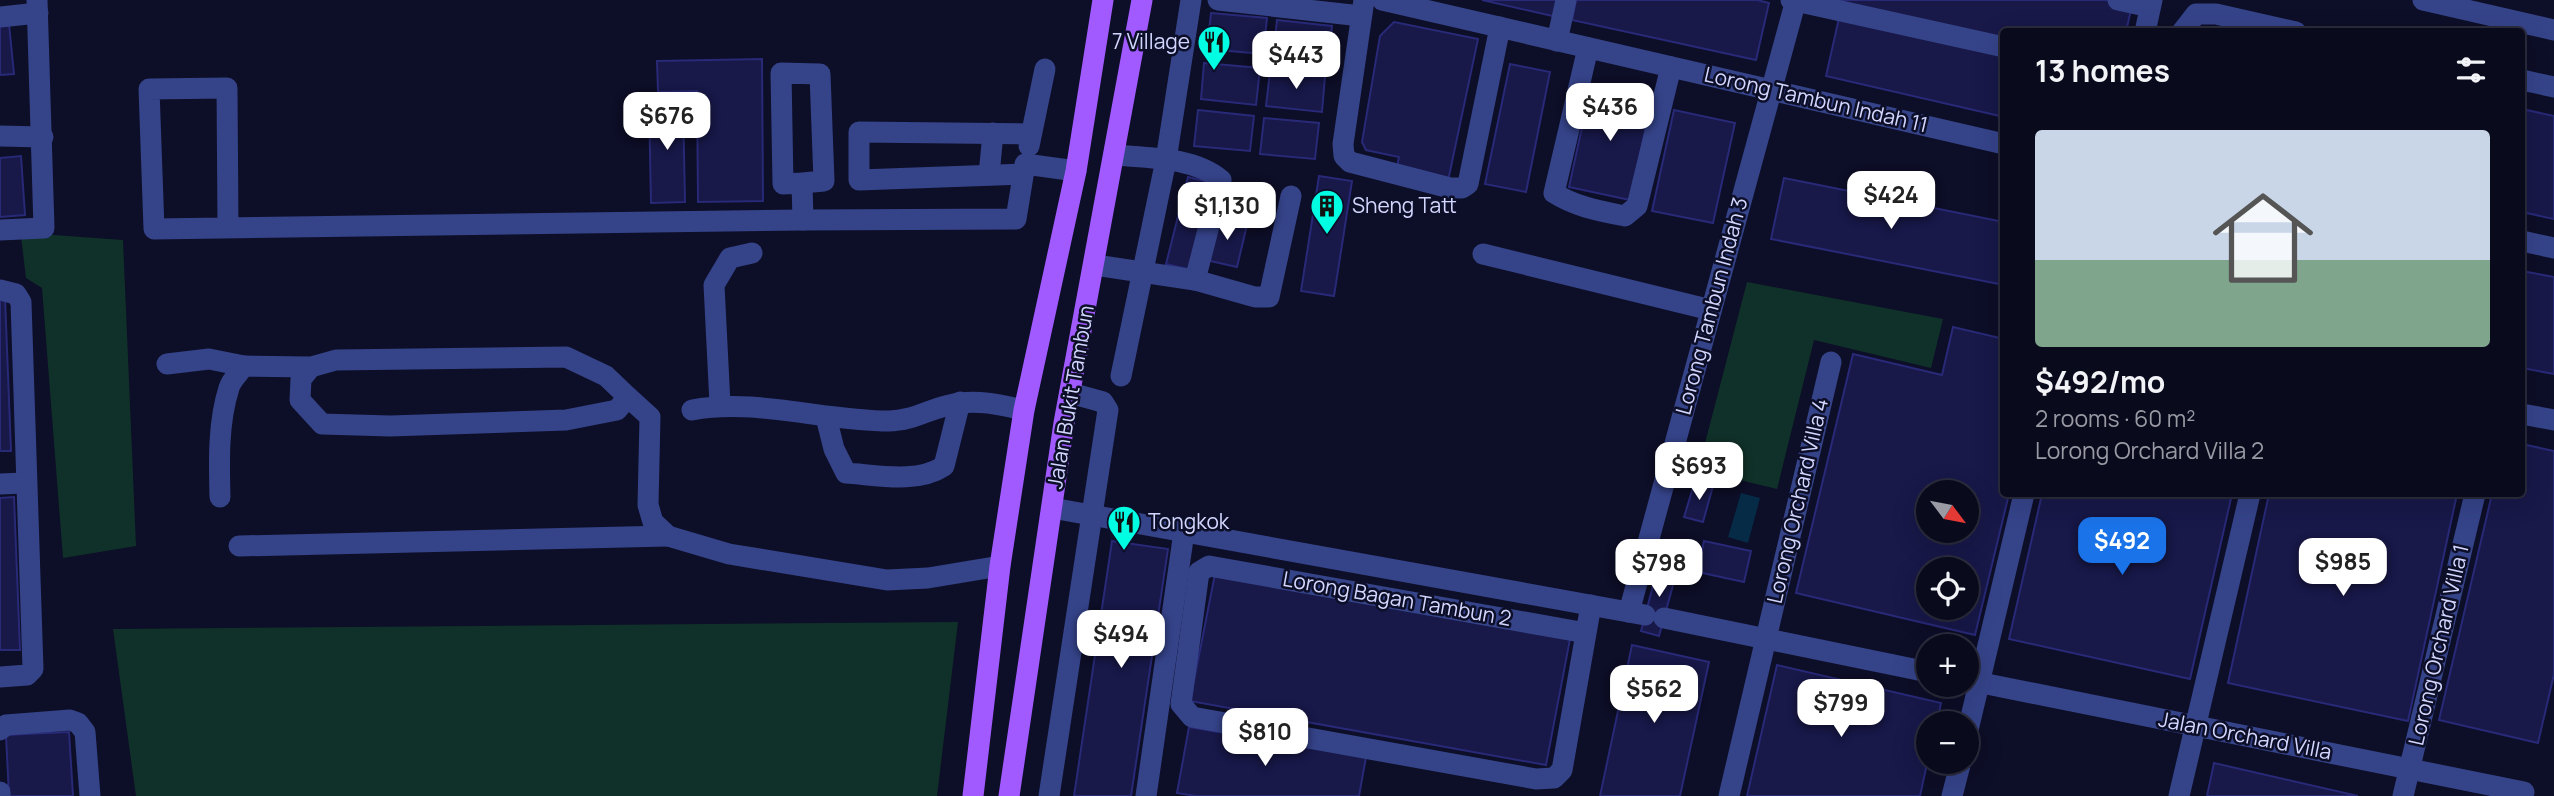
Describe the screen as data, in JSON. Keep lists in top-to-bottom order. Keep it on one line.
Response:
{"streets":{"main road":["Jalan Bukit Tambun"],"street":["Lorong Tambun Indah 11","Lorong Tambun Indah 3","Lorong Orchard Villa 4","Lorong Bagan Tambun 2","Lorong Orchard Villa 1","Jalan Orchard Villa"]},"crossings":[["Lorong Tambun Indah 11","Lorong Tambun Indah 3"],["Lorong Orchard Villa 1","Jalan Orchard Villa"]],"places":{"restaurant":["7 Village","Tongkok"],"building":["Sheng Tatt"]},"north":"bottom right","page":{"heading":"13 homes","price":["$443","$436","$676","$424","$1,130","$693","$492","$985","$798","$494","$562","$799","$810"],"list":[{"name":"$492/mo","note":"2 rooms · 60 m² · Lorong Orchard Villa 2"}],"map_buttons":["+","−"]}}
